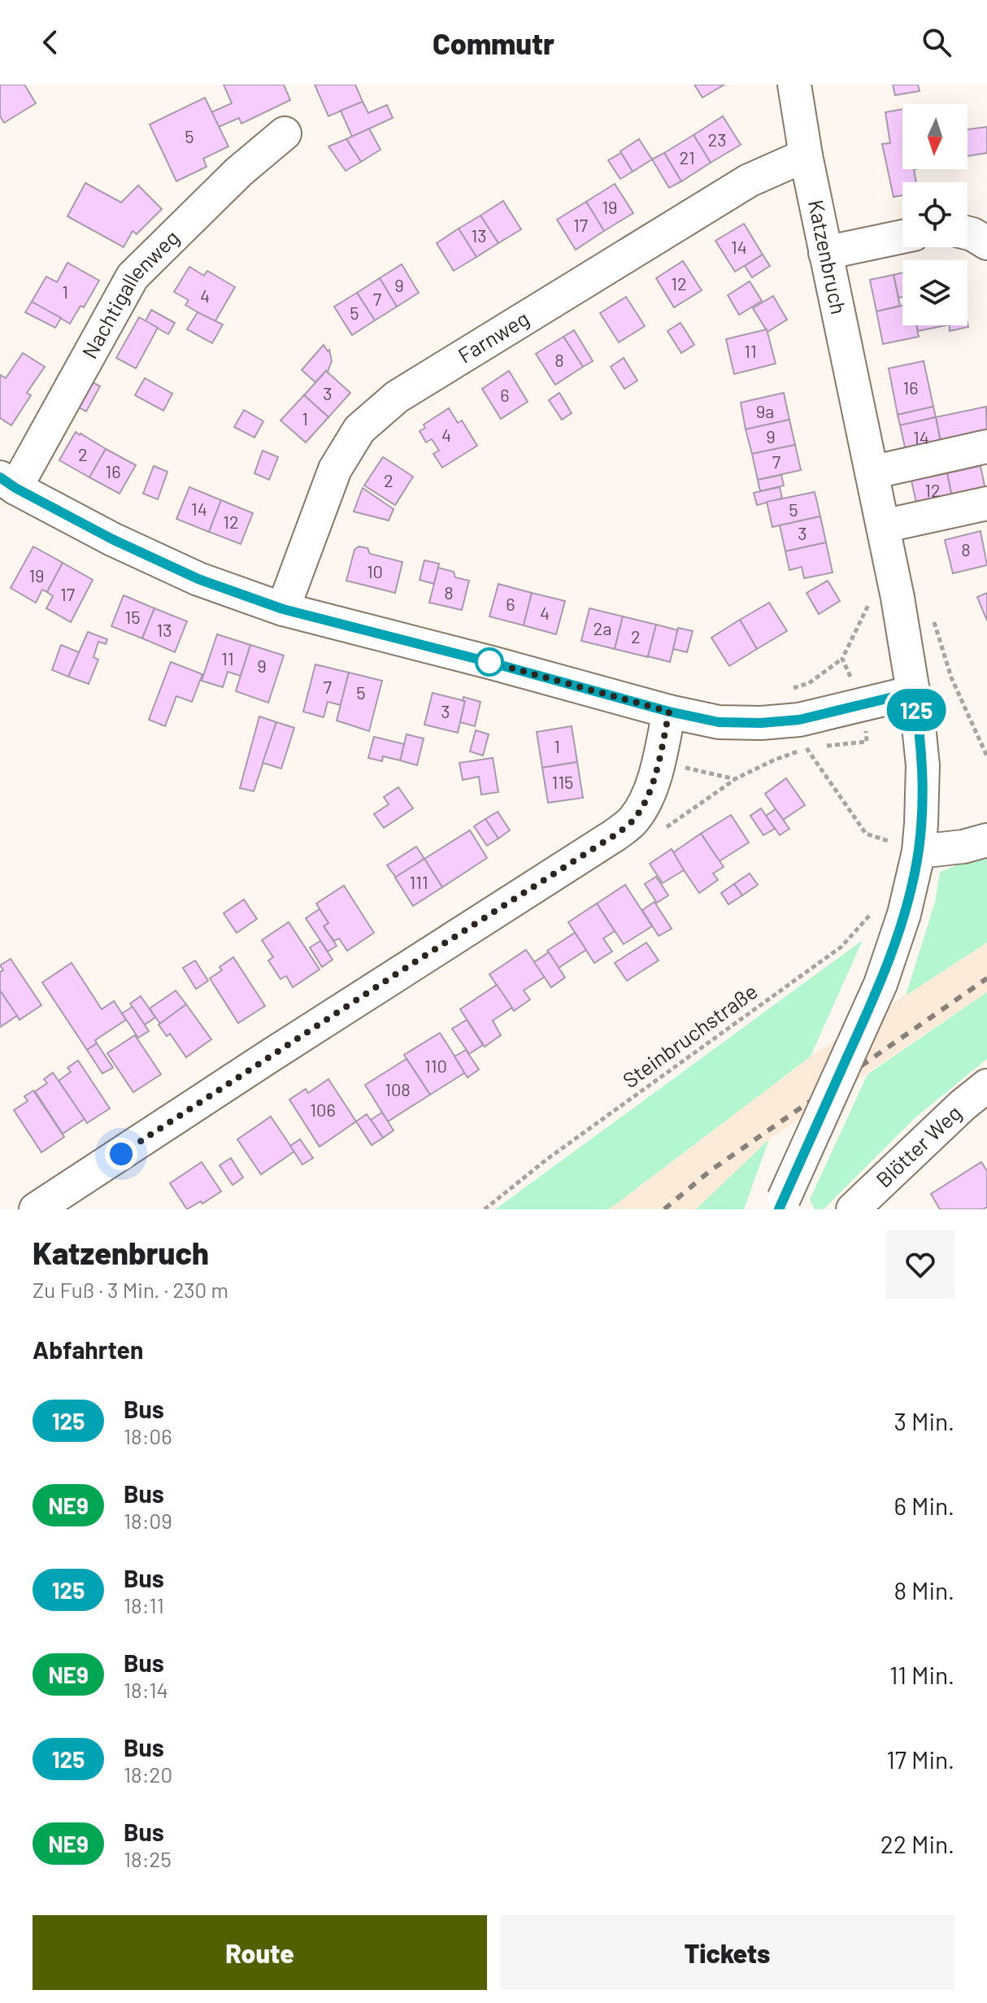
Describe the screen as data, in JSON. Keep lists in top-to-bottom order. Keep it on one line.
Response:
{"streets":{"street":["Katzenbruch","Nachtigallenweg","Farnweg","Blötter Weg"],"path":["Steinbruchstraße"]},"crossings":[["Katzenbruch","Farnweg"],["Katzenbruch","Steinbruchstraße"]],"lines":["bus line 125"],"house_numbers":["5","23","21","19","17","13","14","12","9","1","4","7","5","11","8","16","3","6","9a","1","4","9","14","2","7","16","2","12","14","5","12","3","8","10","19","8","17","6","4","15","2a","13","2","11","9","7","5","3","1","115","111","110","108","106"],"north":"bottom","page":{"header":"Commutr","on_map":"125","heading":[["Katzenbruch","Zu Fuß · 3 Min. · 230 m"],"Abfahrten"],"list":[{"mark":"125","name":"Bus","note":"18:06","value":"3 Min."},{"mark":"NE9","name":"Bus","note":"18:09","value":"6 Min."},{"mark":"125","name":"Bus","note":"18:11","value":"8 Min."},{"mark":"NE9","name":"Bus","note":"18:14","value":"11 Min."},{"mark":"125","name":"Bus","note":"18:20","value":"17 Min."},{"mark":"NE9","name":"Bus","note":"18:25","value":"22 Min."}],"buttons":["Route","Tickets"]}}
